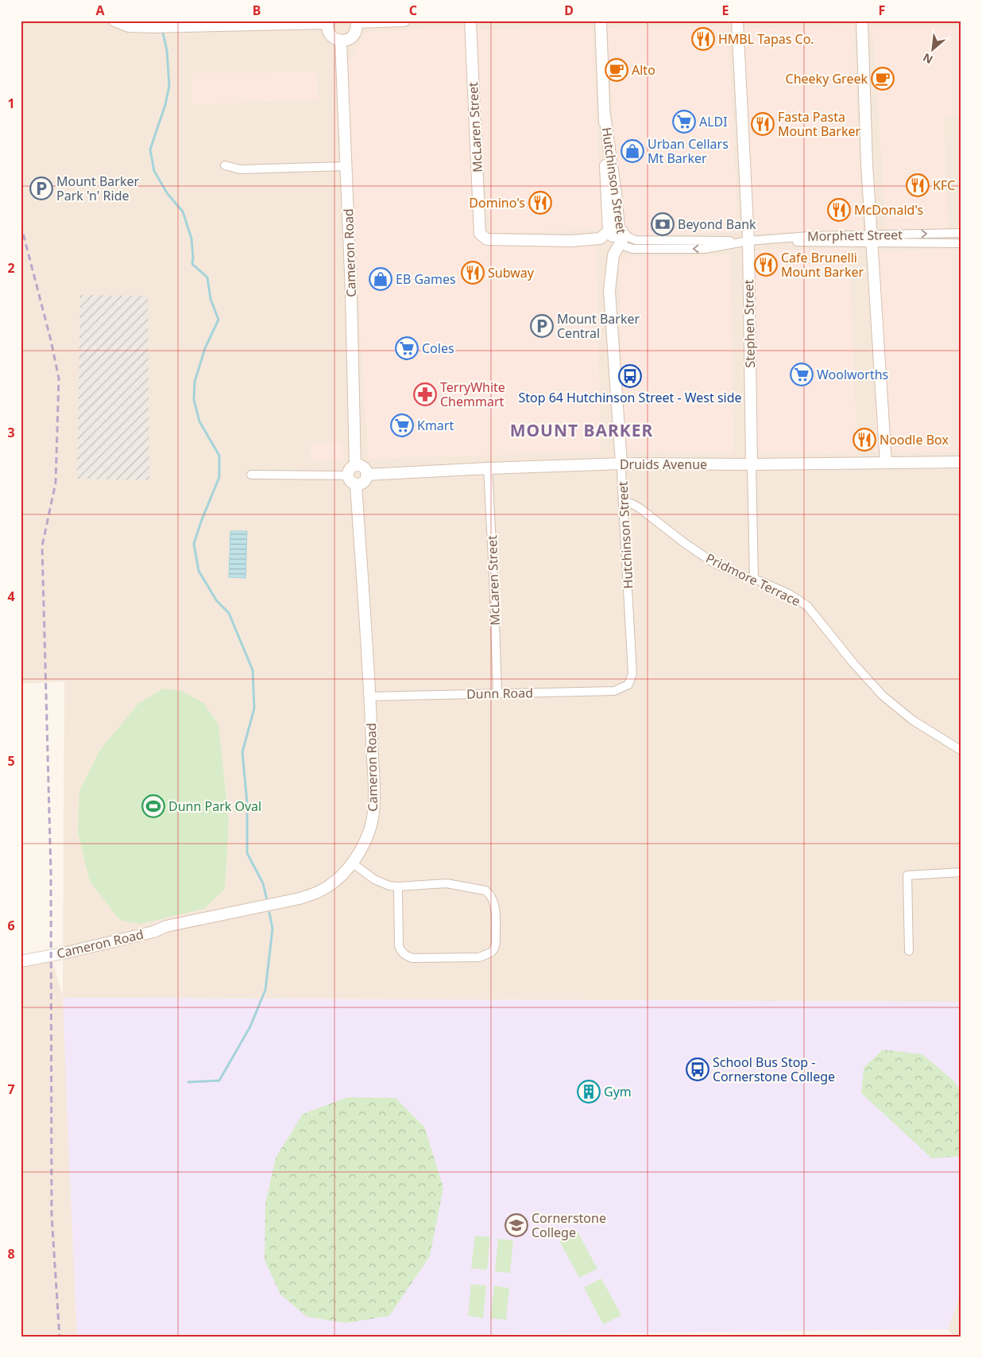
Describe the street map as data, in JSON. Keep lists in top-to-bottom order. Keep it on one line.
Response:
{"streets":{"street":["McLaren Street","Hutchinson Street","Morphett Street","Cameron Road","Stephen Street","Druids Avenue","Pridmore Terrace","Dunn Road"]},"crossings":[["McLaren Street","Hutchinson Street"],["McLaren Street","Druids Avenue"],["McLaren Street","Dunn Road"],["Hutchinson Street","Morphett Street"],["Hutchinson Street","Druids Avenue"],["Hutchinson Street","Pridmore Terrace"],["Hutchinson Street","Dunn Road"],["Morphett Street","Stephen Street"],["Cameron Road","Druids Avenue"],["Cameron Road","Dunn Road"],["Stephen Street","Druids Avenue"],["Stephen Street","Pridmore Terrace"]],"districts":["MOUNT BARKER"],"places":{"restaurant":["HMBL Tapas Co.","Fasta Pasta Mount Barker","KFC","Domino's","McDonald's","Cafe Brunelli Mount Barker","Subway","Noodle Box"],"cafe":["Alto","Cheeky Greek"],"supermarket":["ALDI","Coles","Woolworths","Kmart"],"shop":["Urban Cellars Mt Barker","EB Games"],"parking":["Mount Barker Park 'n' Ride","Mount Barker Central"],"bank":["Beyond Bank"],"bus stop":["Stop 64 Hutchinson Street - West side","School Bus Stop - Cornerstone College"],"pharmacy":["TerryWhite Chemmart"],"sports":["Dunn Park Oval"],"building":["Gym"],"school or university":["Cornerstone College"]},"north":"bottom left","grid":{"columns":["A","B","C","D","E","F"],"rows":["1","2","3","4","5","6","7","8"]}}
